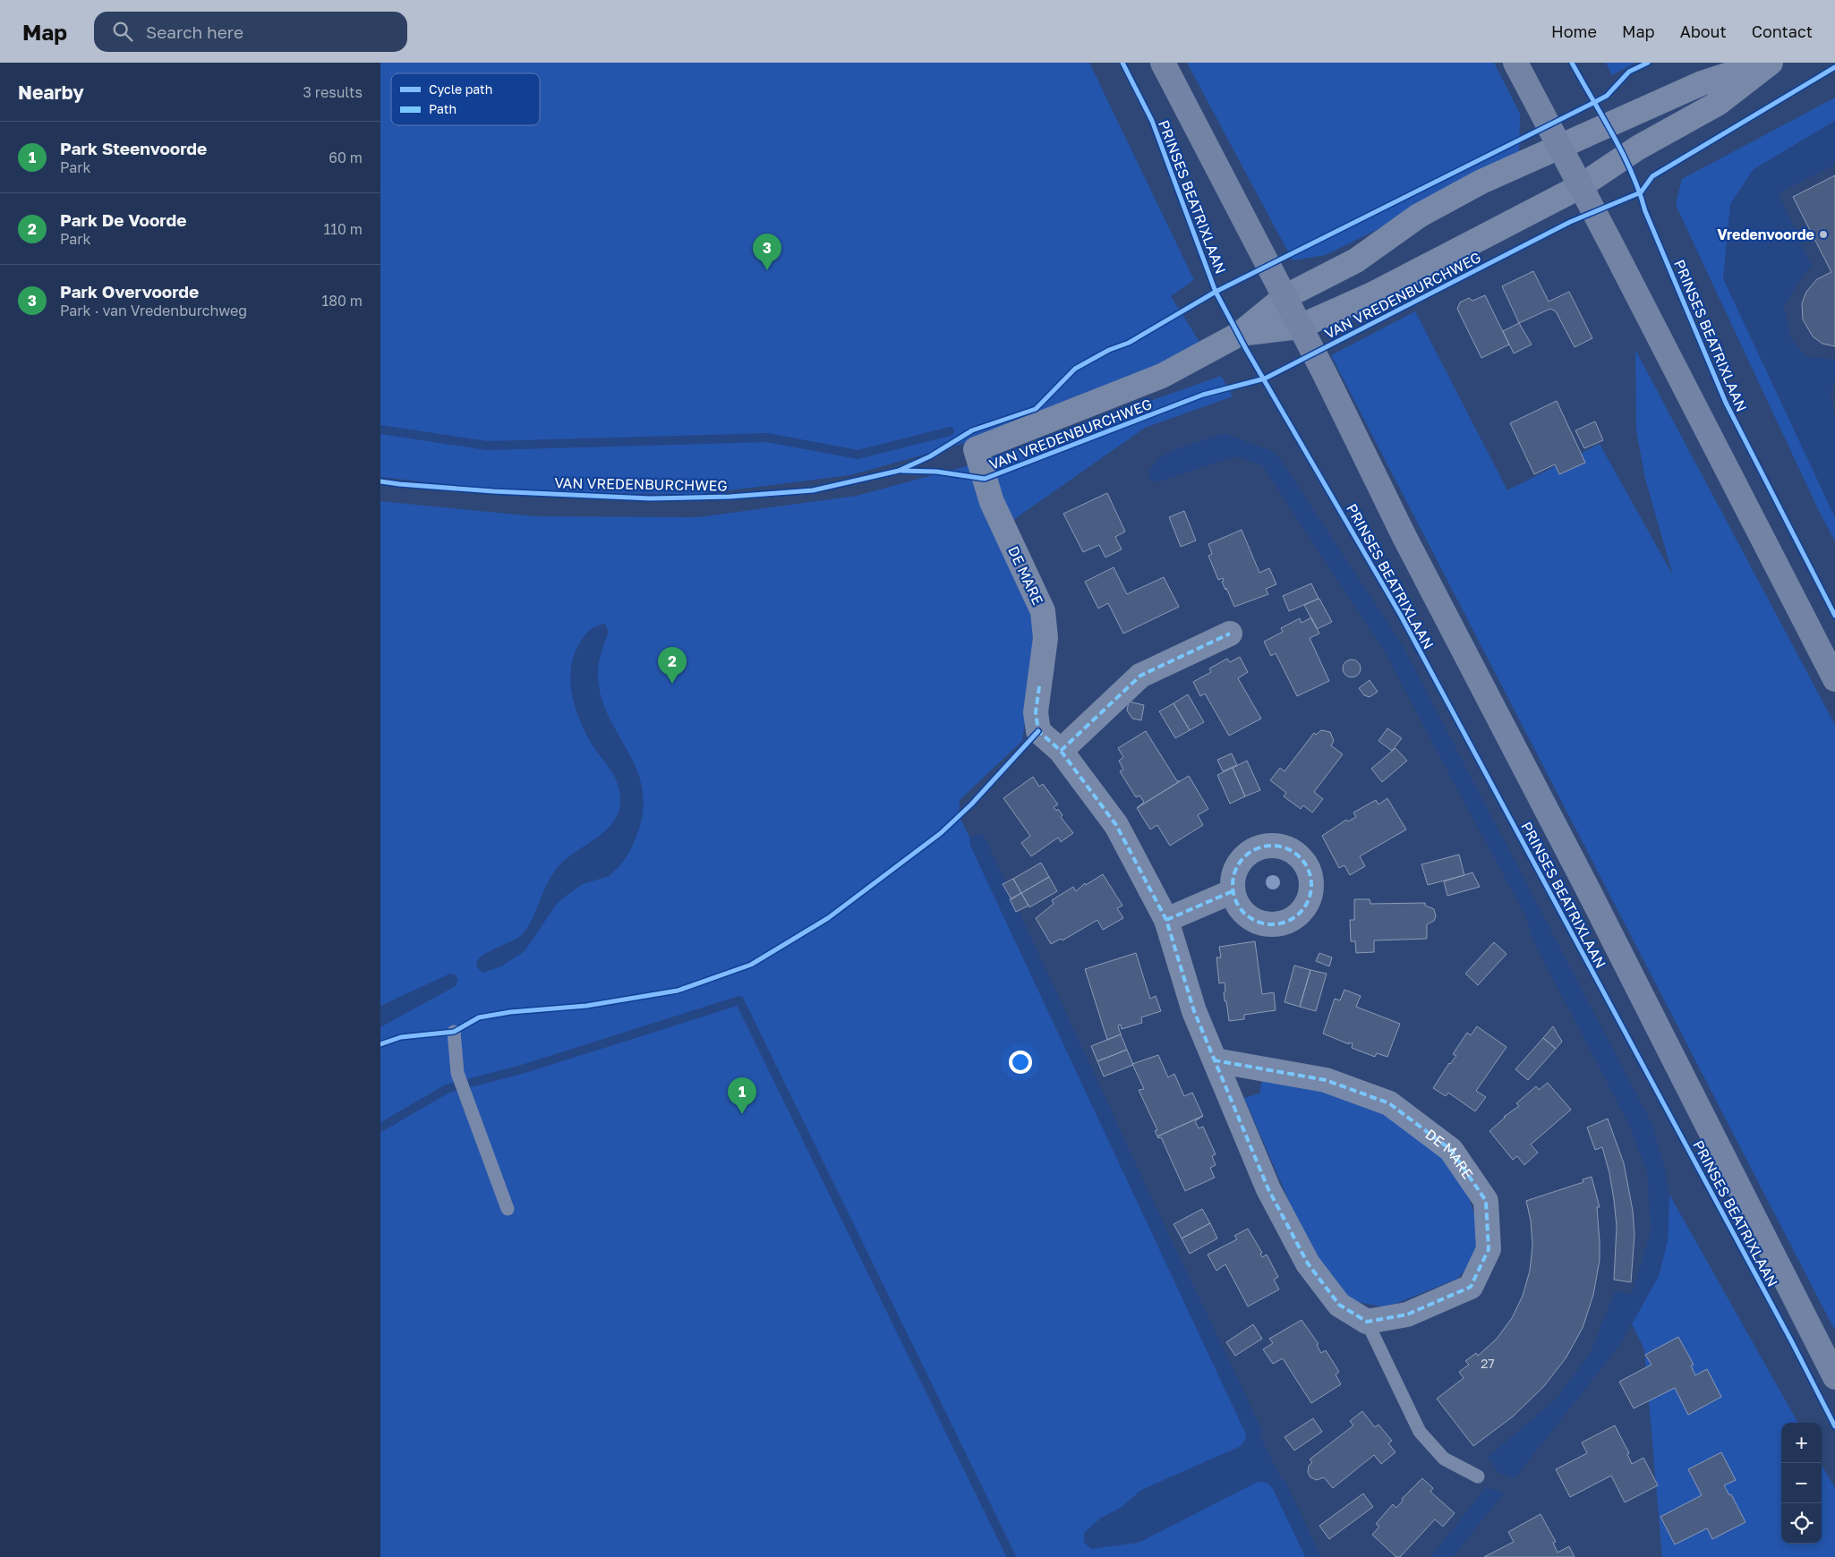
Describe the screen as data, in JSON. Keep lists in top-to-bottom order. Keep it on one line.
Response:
{"streets":{"main road":["PRINSES BEATRIXLAAN"],"street":["VAN VREDENBURCHWEG","DE MARE"]},"crossings":[["PRINSES BEATRIXLAAN","VAN VREDENBURCHWEG"],["VAN VREDENBURCHWEG","DE MARE"]],"places":["Vredenvoorde"],"house_numbers":["27"],"legend":["Cycle path","Path"],"page":{"header":"Map","search":"Search here","nav":["Home","Map","About","Contact"],"heading":["Nearby","3 results"],"list":[{"mark":"1","name":"Park Steenvoorde","note":"Park","value":"60 m"},{"mark":"2","name":"Park De Voorde","note":"Park","value":"110 m"},{"mark":"3","name":"Park Overvoorde","note":"Park · van Vredenburchweg","value":"180 m"}],"pins":["3","2","1"],"map_buttons":["+","−"]}}
